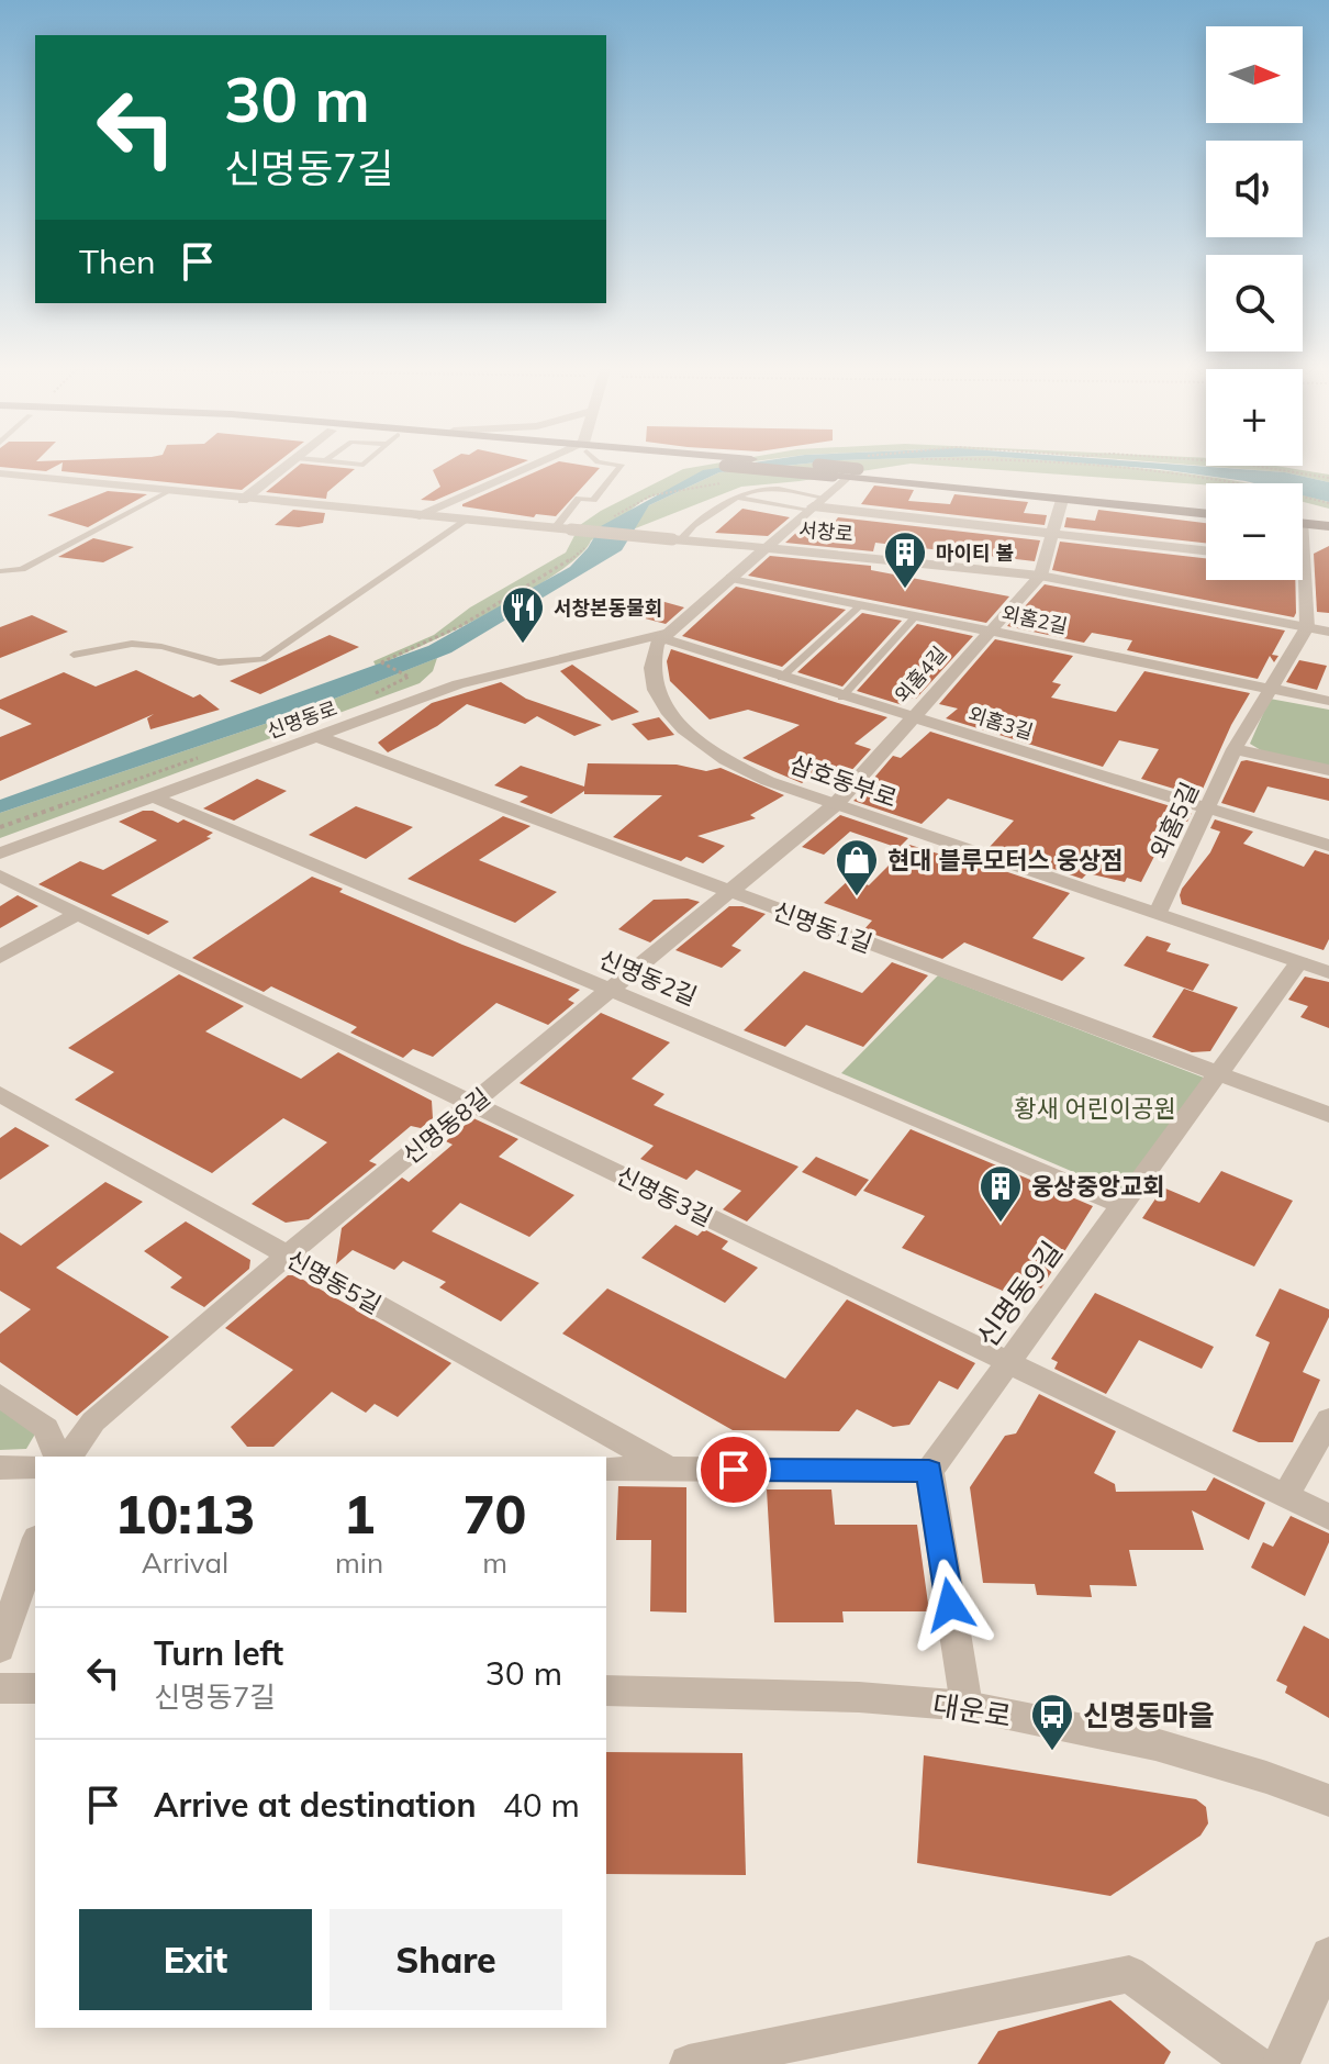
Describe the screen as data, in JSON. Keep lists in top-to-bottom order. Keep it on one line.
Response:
{"streets":{"street":["서창로","외홈2길","외홈4길","신명동로","외홈3길","삼호동부로","외홈5길","신명동1길","신명동2길","신명동8길","신명동3길","신명동5길","신명동9길","대운로"]},"crossings":[["서창로","외홈4길"],["서창로","외홈5길"],["외홈2길","외홈4길"],["외홈2길","외홈5길"],["외홈4길","외홈3길"],["외홈4길","삼호동부로"],["외홈4길","신명동8길"],["신명동로","외홈3길"],["신명동로","삼호동부로"],["신명동로","신명동1길"],["신명동로","신명동2길"],["외홈3길","삼호동부로"],["외홈3길","외홈5길"],["삼호동부로","외홈5길"],["삼호동부로","신명동8길"],["삼호동부로","신명동9길"],["신명동1길","신명동8길"],["신명동1길","신명동9길"],["신명동2길","신명동8길"],["신명동2길","신명동9길"],["신명동8길","신명동3길"],["신명동8길","신명동5길"],["신명동3길","신명동9길"]],"parks":["황새 어린이공원"],"places":{"building":["마이티 볼","웅상중앙교회"],"restaurant":["서창본동물회"],"shop":["현대 블루모터스 웅상점"],"bus stop":["신명동마을"]},"north":"right","page":{"map_buttons":["+","−"],"turn":["30 m","신명동7길"],"then":"Then","eta":["10:13","Arrival","1","min","70","m"],"list":[{"name":"Turn left","note":"신명동7길","value":"30 m"},{"name":"Arrive at destination","value":"40 m"}],"buttons":["Exit","Share"]}}
